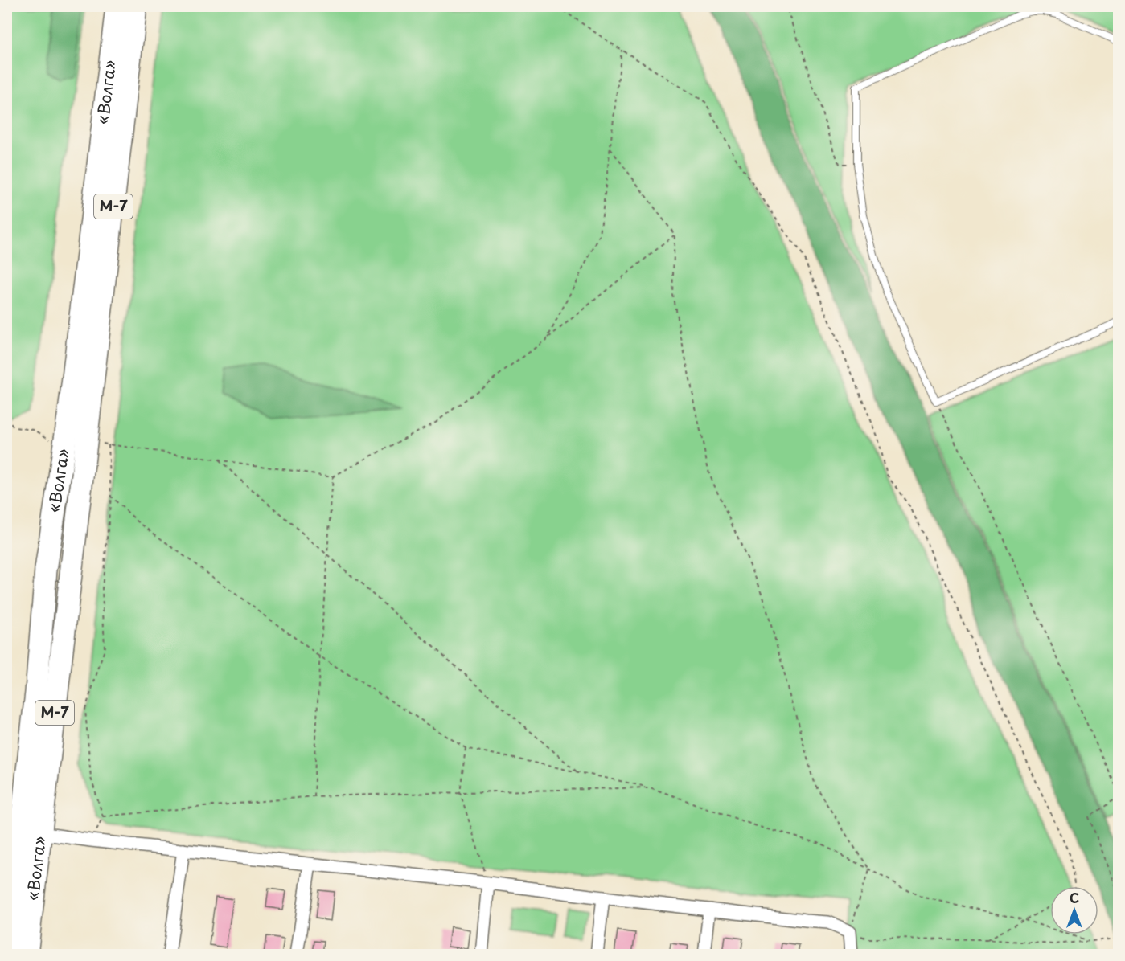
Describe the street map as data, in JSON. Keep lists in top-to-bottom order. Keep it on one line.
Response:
{"streets":{"highway":["«Волга»","М-7"]},"north":"top"}
